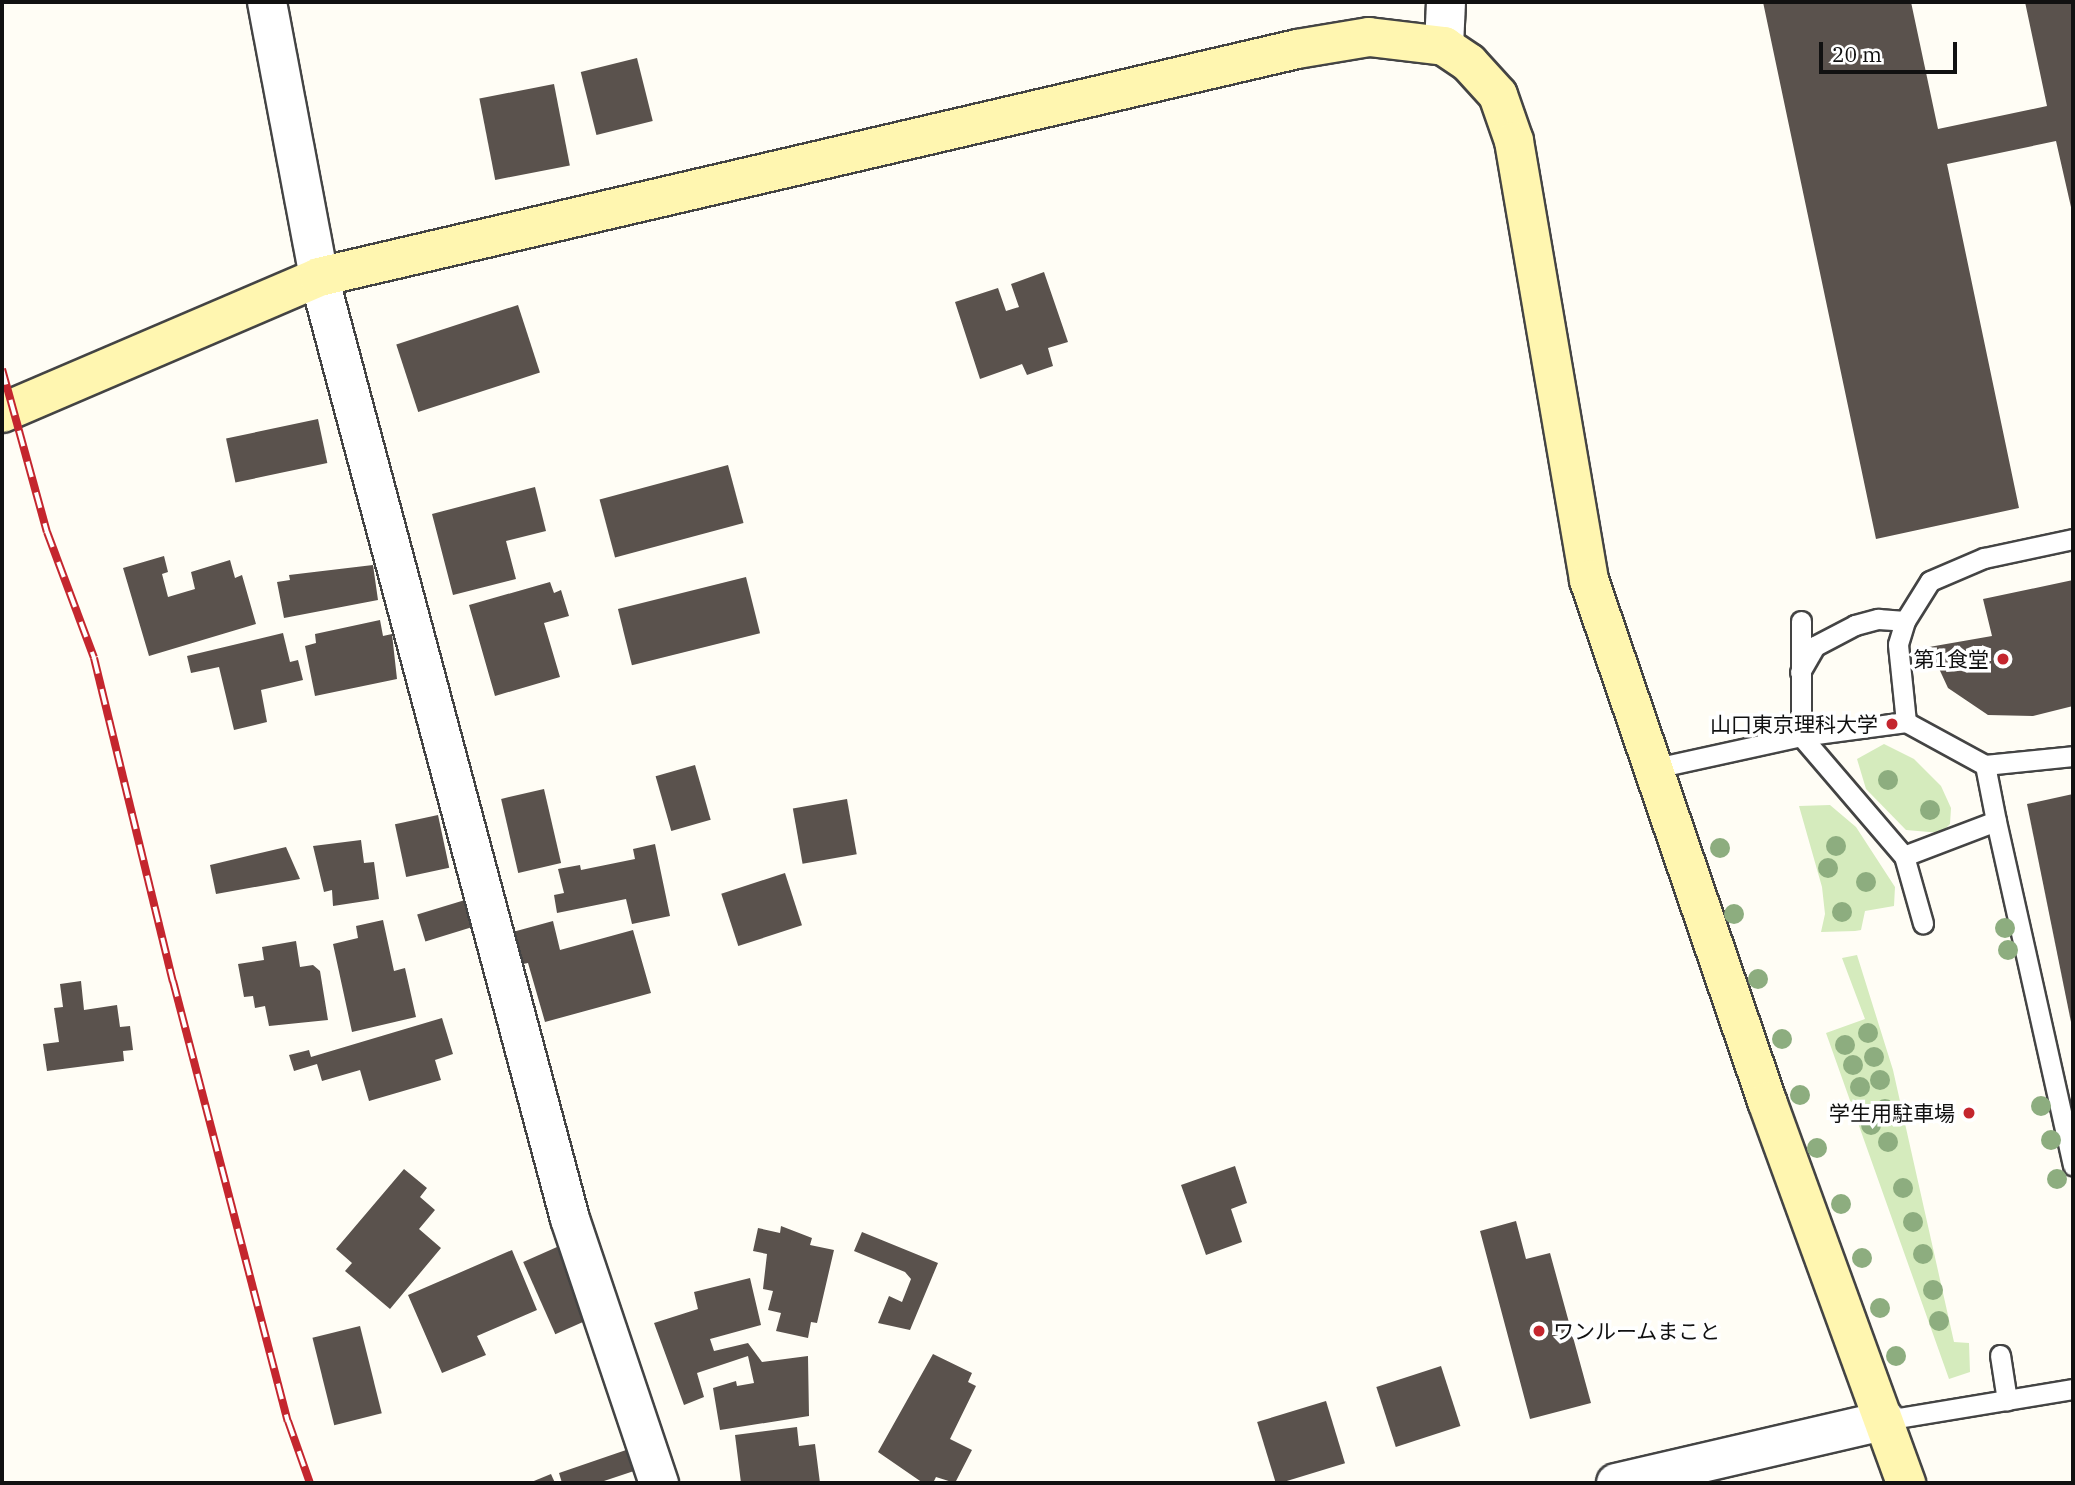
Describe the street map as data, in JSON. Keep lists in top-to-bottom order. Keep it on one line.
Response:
{"places":["第1食堂","山口東京理科大学","学生用駐車場","ワンルームまこと"],"scale_bar":"20 m"}
